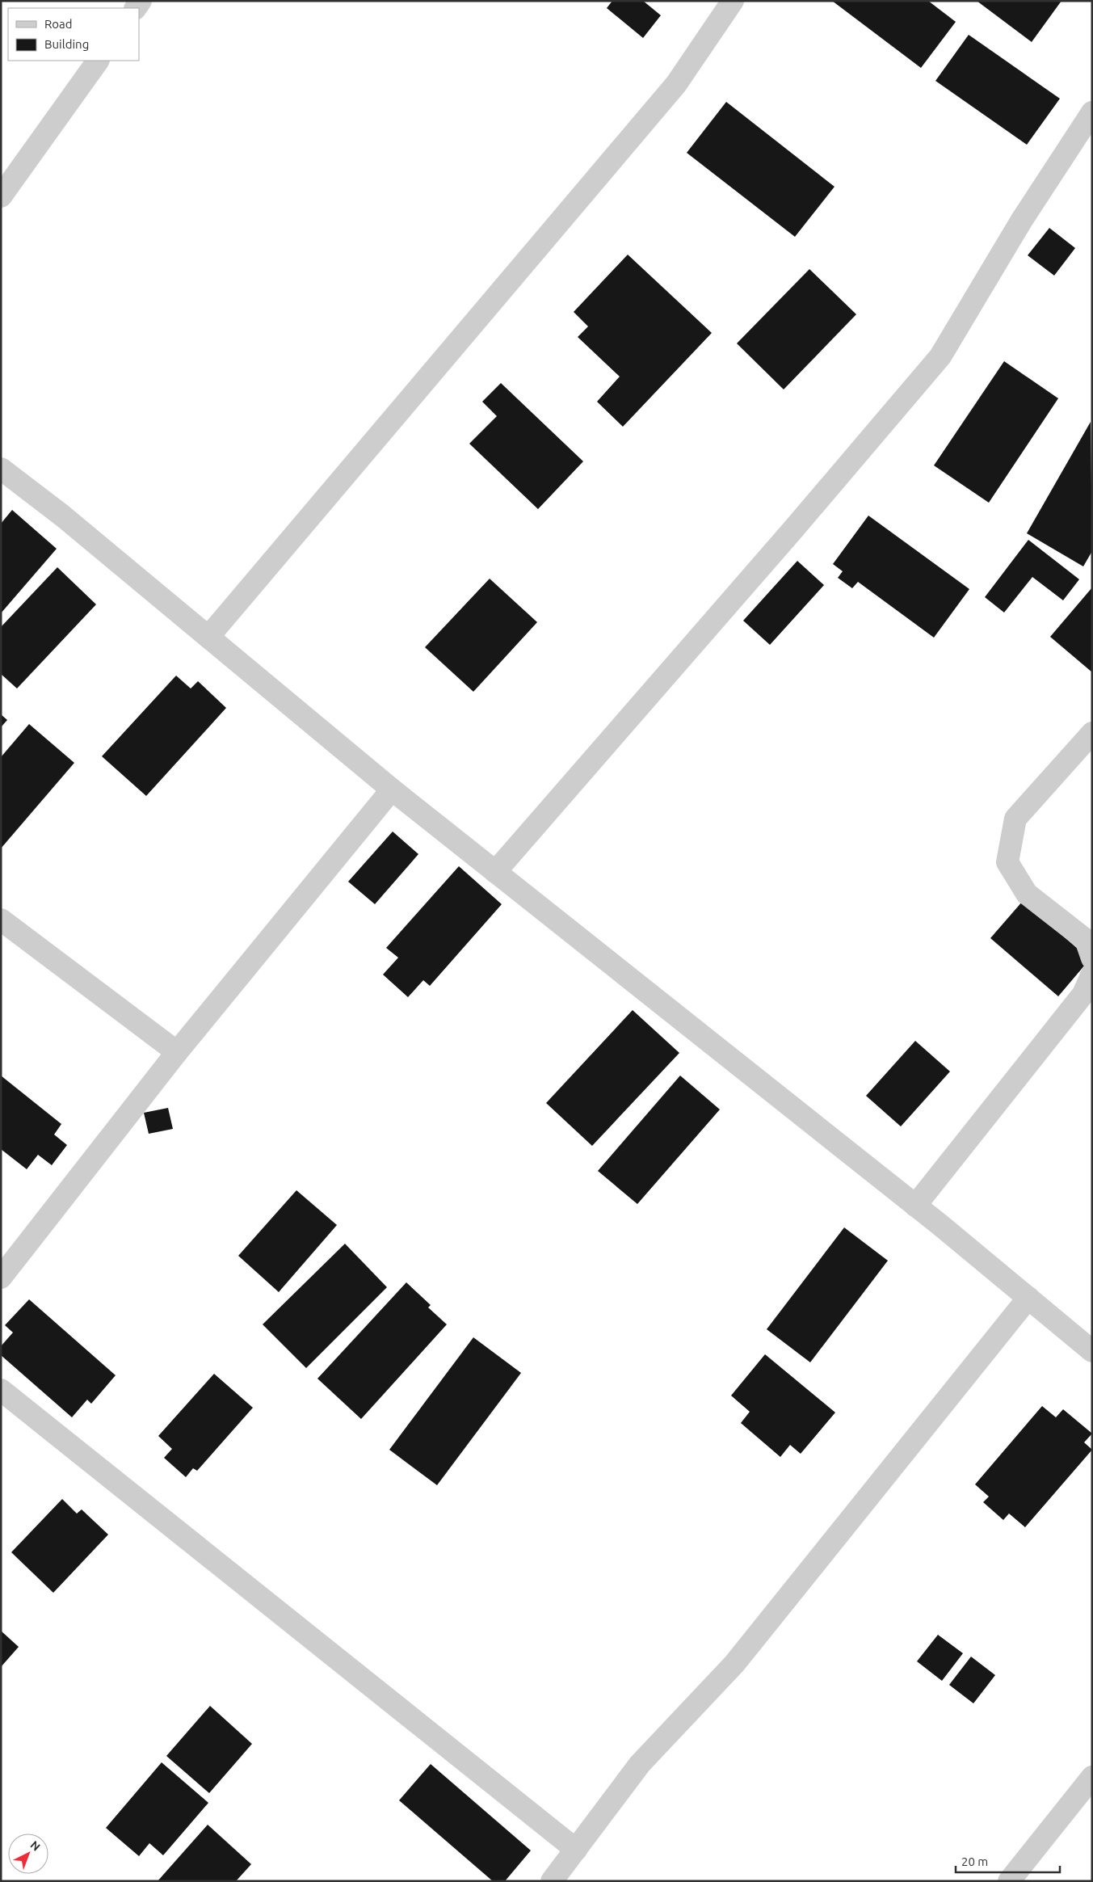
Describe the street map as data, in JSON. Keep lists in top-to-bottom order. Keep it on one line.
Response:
{"legend":["Road","Building"],"scale_bar":"20 m","north":"top right"}
